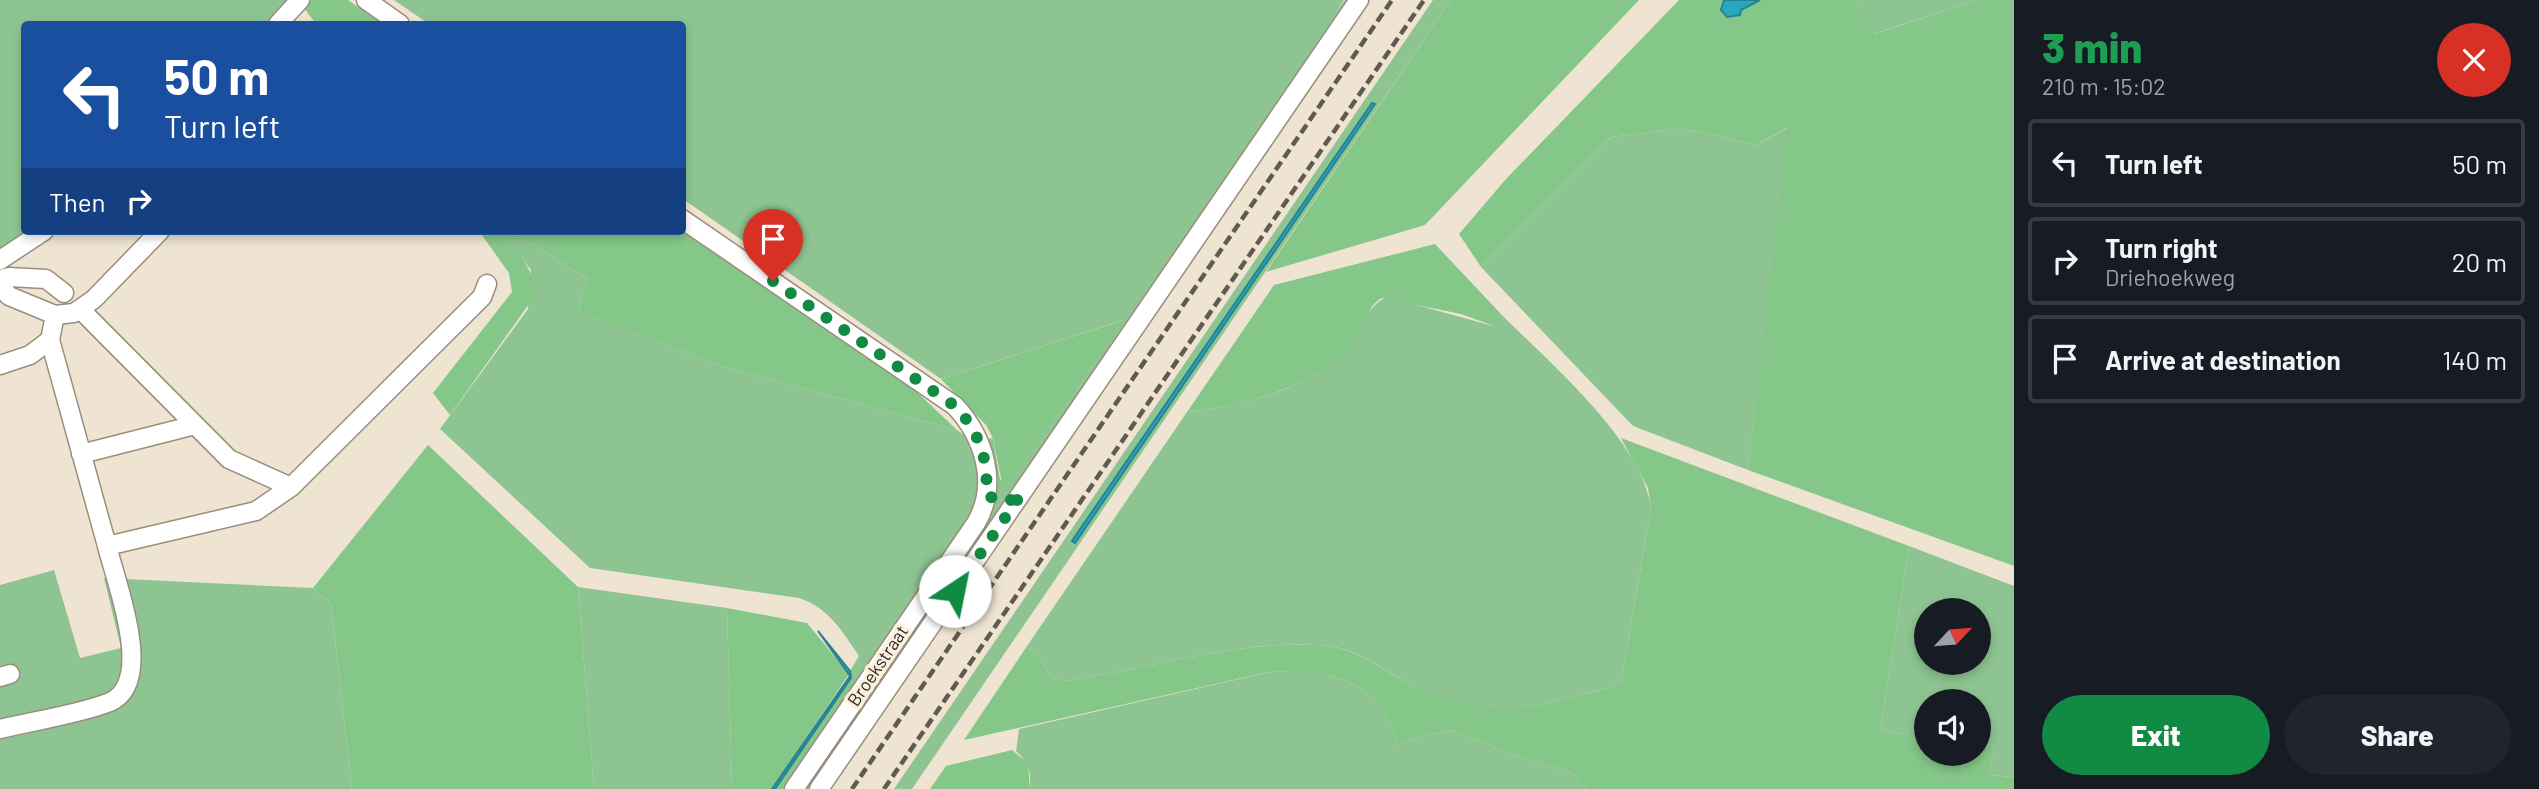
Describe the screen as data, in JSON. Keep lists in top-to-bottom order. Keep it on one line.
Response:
{"streets":{"street":["Broekstraat"]},"north":"top right","page":{"heading":["3 min","210 m · 15:02"],"turn":["50 m","Turn left"],"list":[{"name":"Turn left","value":"50 m"},{"name":"Turn right","note":"Driehoekweg","value":"20 m"},{"name":"Arrive at destination","value":"140 m"}],"then":"Then","buttons":["Exit","Share"]}}
